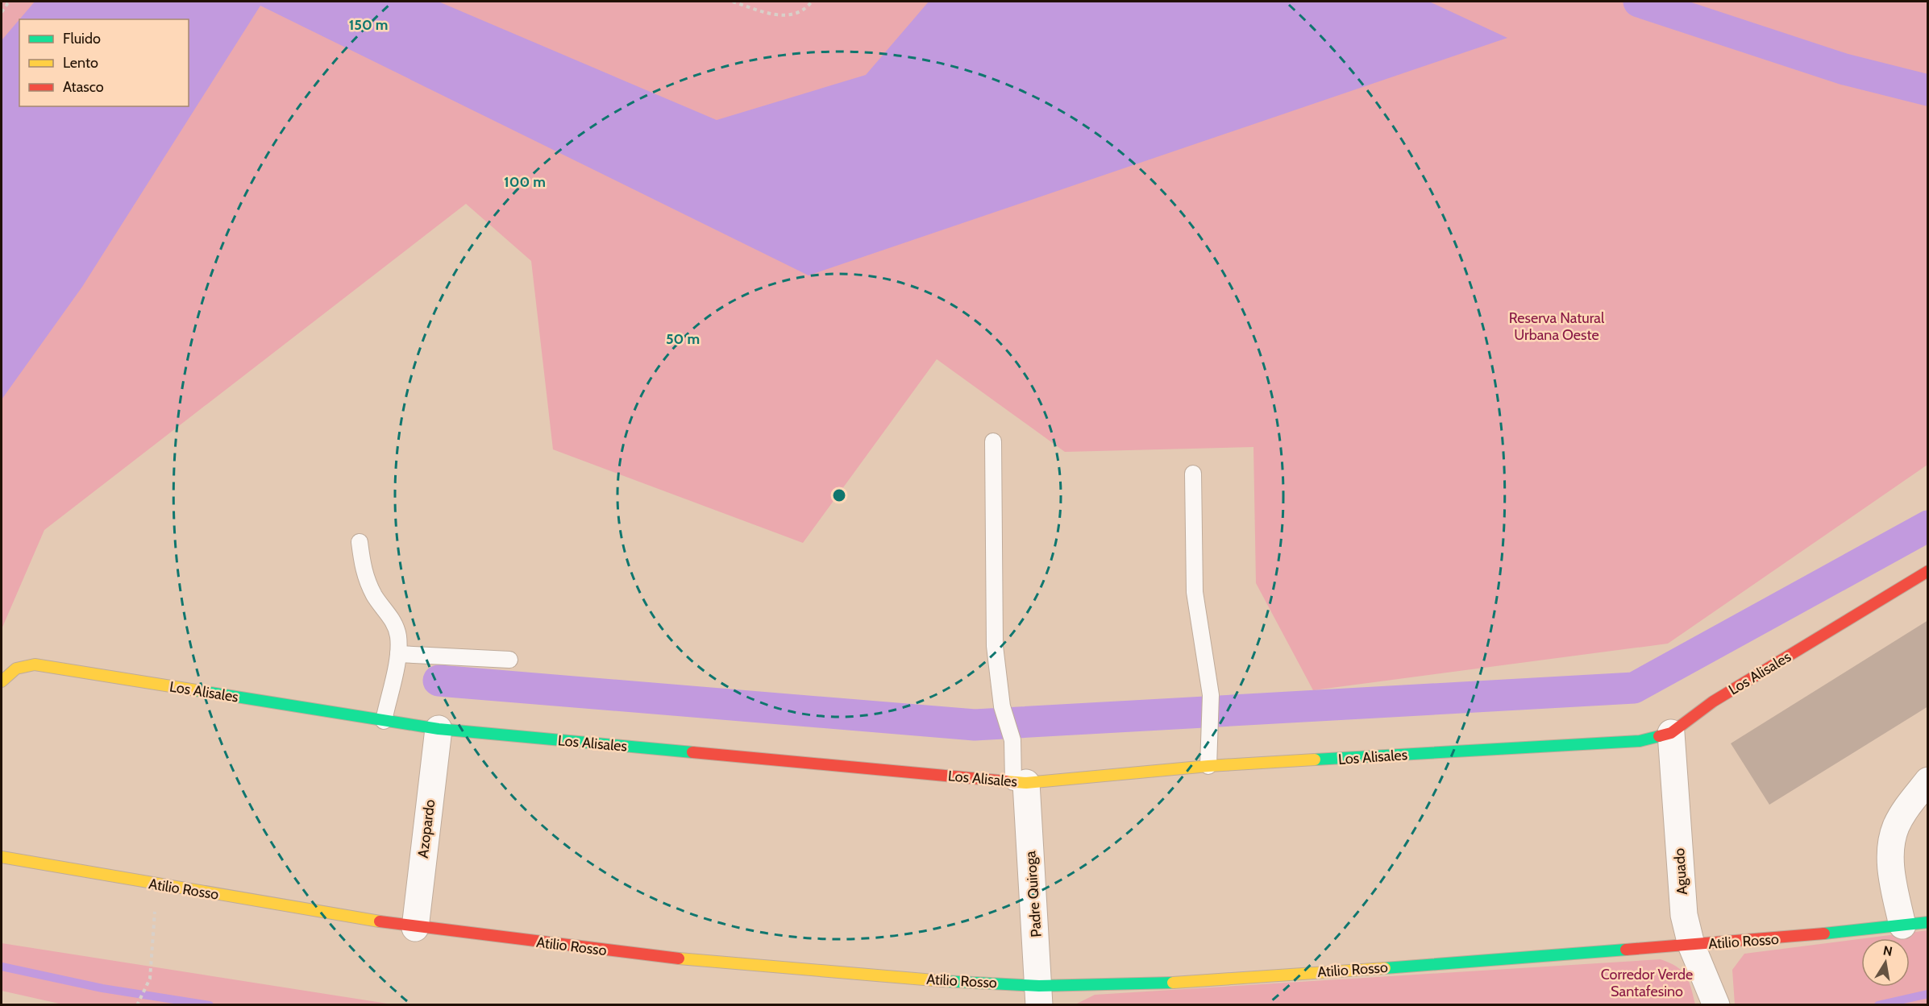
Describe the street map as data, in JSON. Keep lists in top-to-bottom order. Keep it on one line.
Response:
{"streets":{"street":["Los Alisales","Azopardo","Aguado","Atilio Rosso","Padre Quiroga"]},"crossings":[["Los Alisales","Azopardo"],["Los Alisales","Aguado"],["Los Alisales","Padre Quiroga"],["Azopardo","Atilio Rosso"],["Aguado","Atilio Rosso"],["Atilio Rosso","Padre Quiroga"]],"parks":["Reserva Natural Urbana Oeste","Corredor Verde Santafesino"],"legend":["Fluido","Lento","Atasco"],"north":"top","rings":["150 m","100 m","50 m"]}
